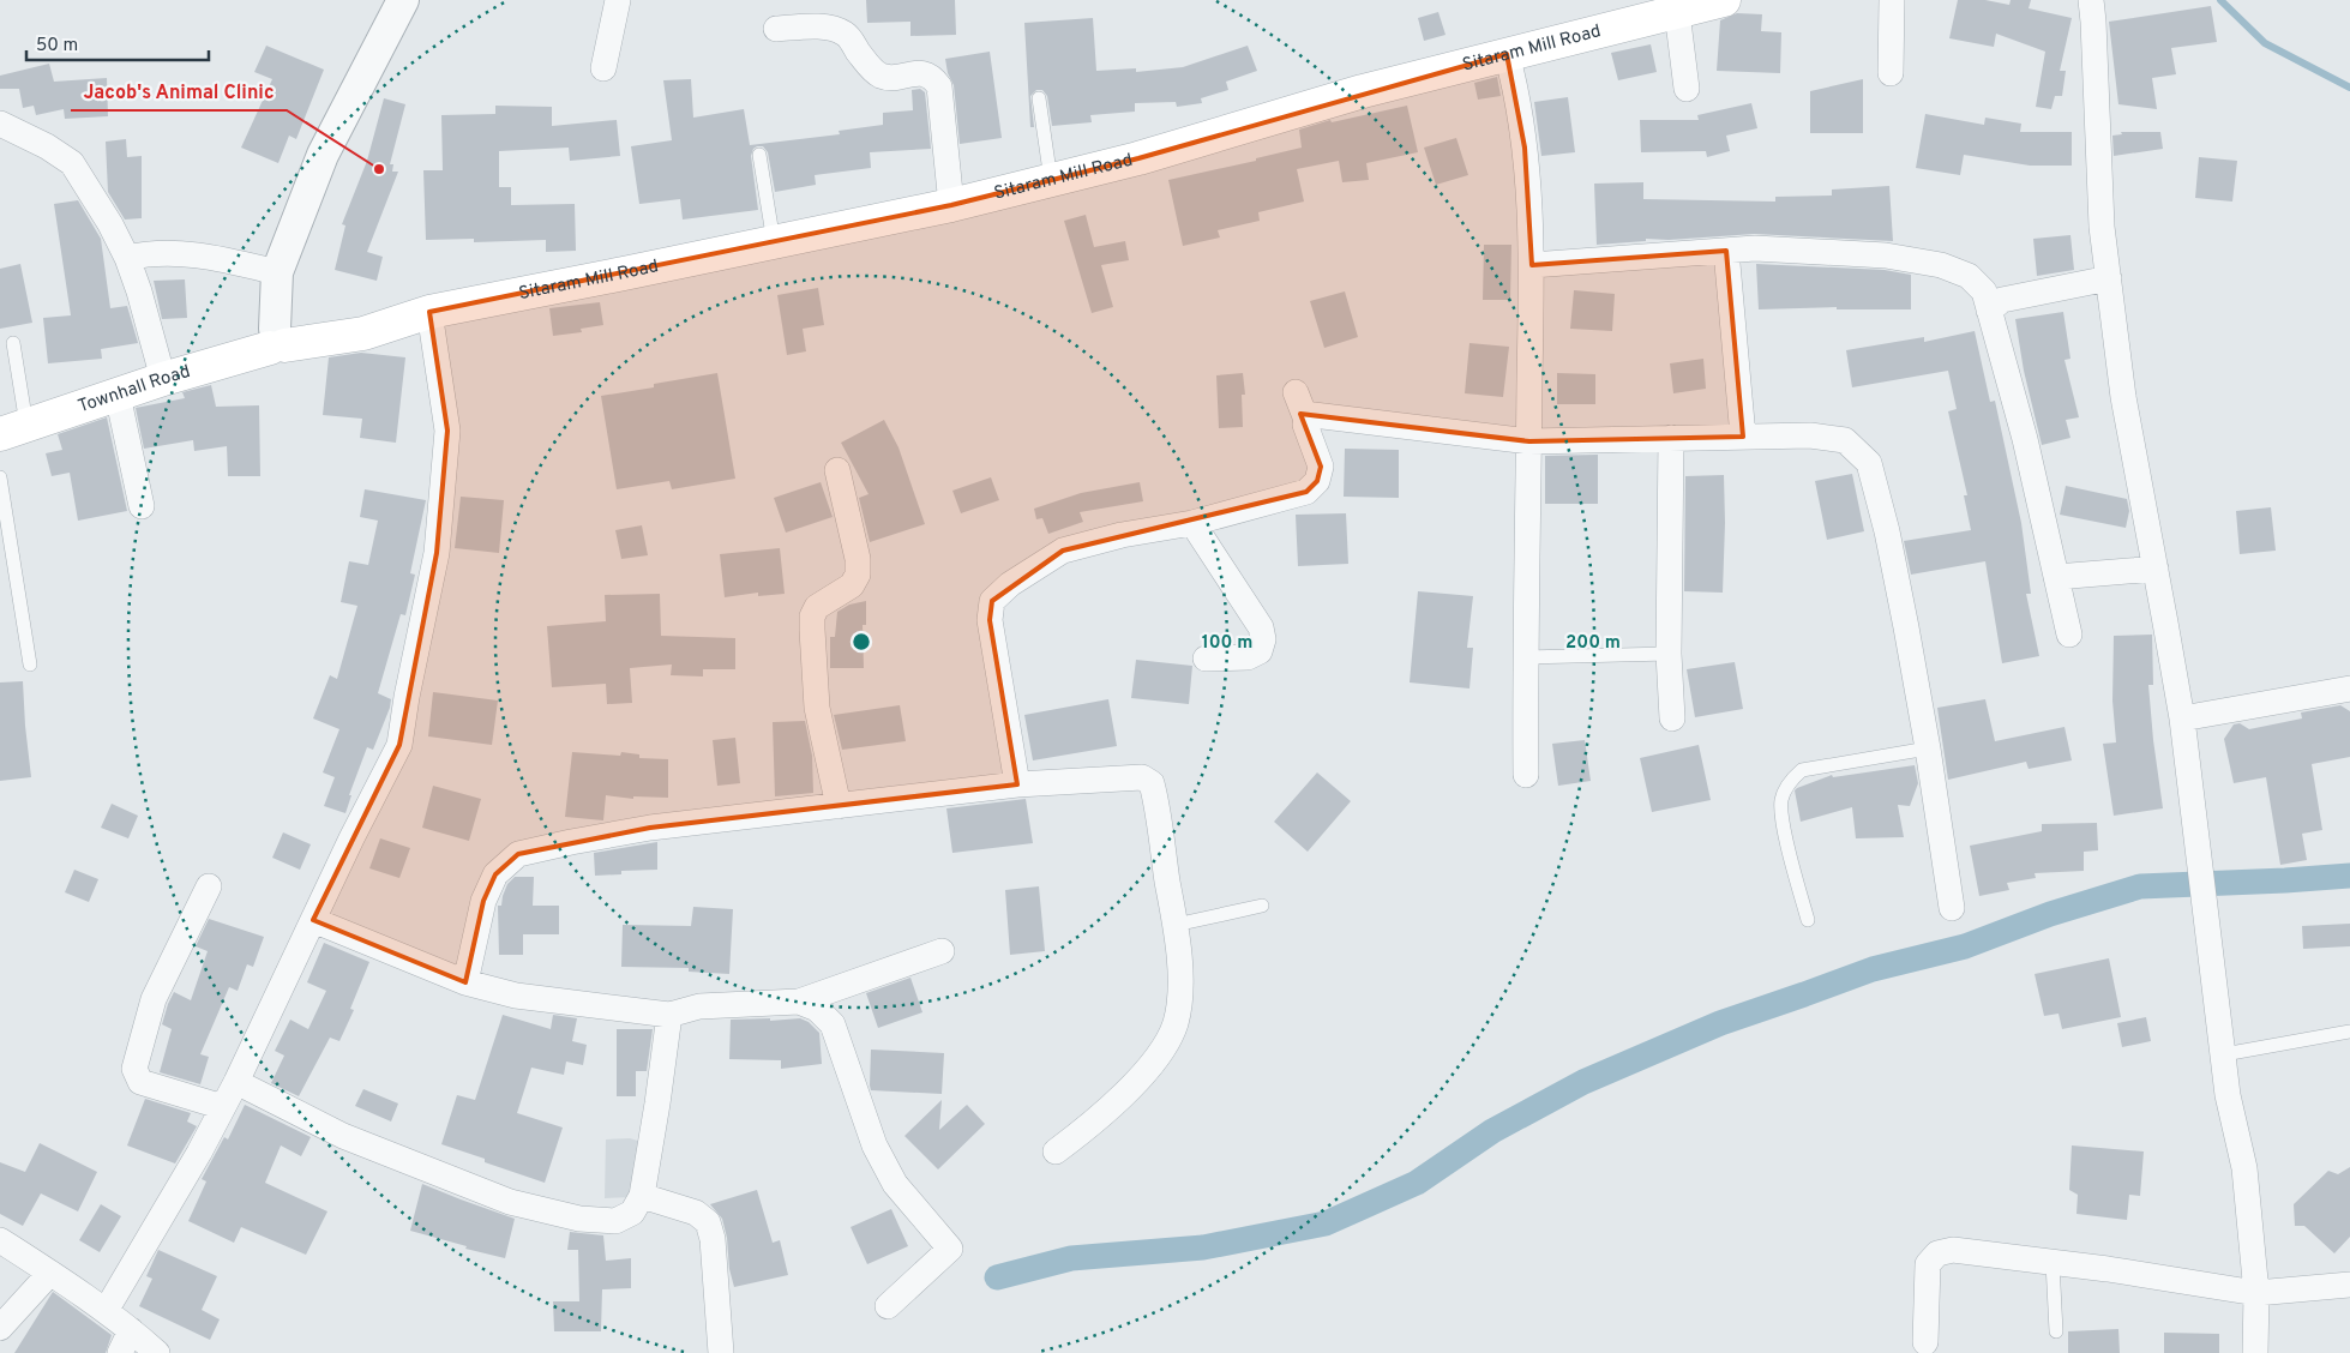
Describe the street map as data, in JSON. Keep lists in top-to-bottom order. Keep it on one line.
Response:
{"streets":{"main road":["Sitaram Mill Road","Townhall Road"]},"crossings":[["Sitaram Mill Road","Townhall Road"]],"places":["Jacob's Animal Clinic"],"scale_bar":"50 m","rings":["100 m","200 m"]}
